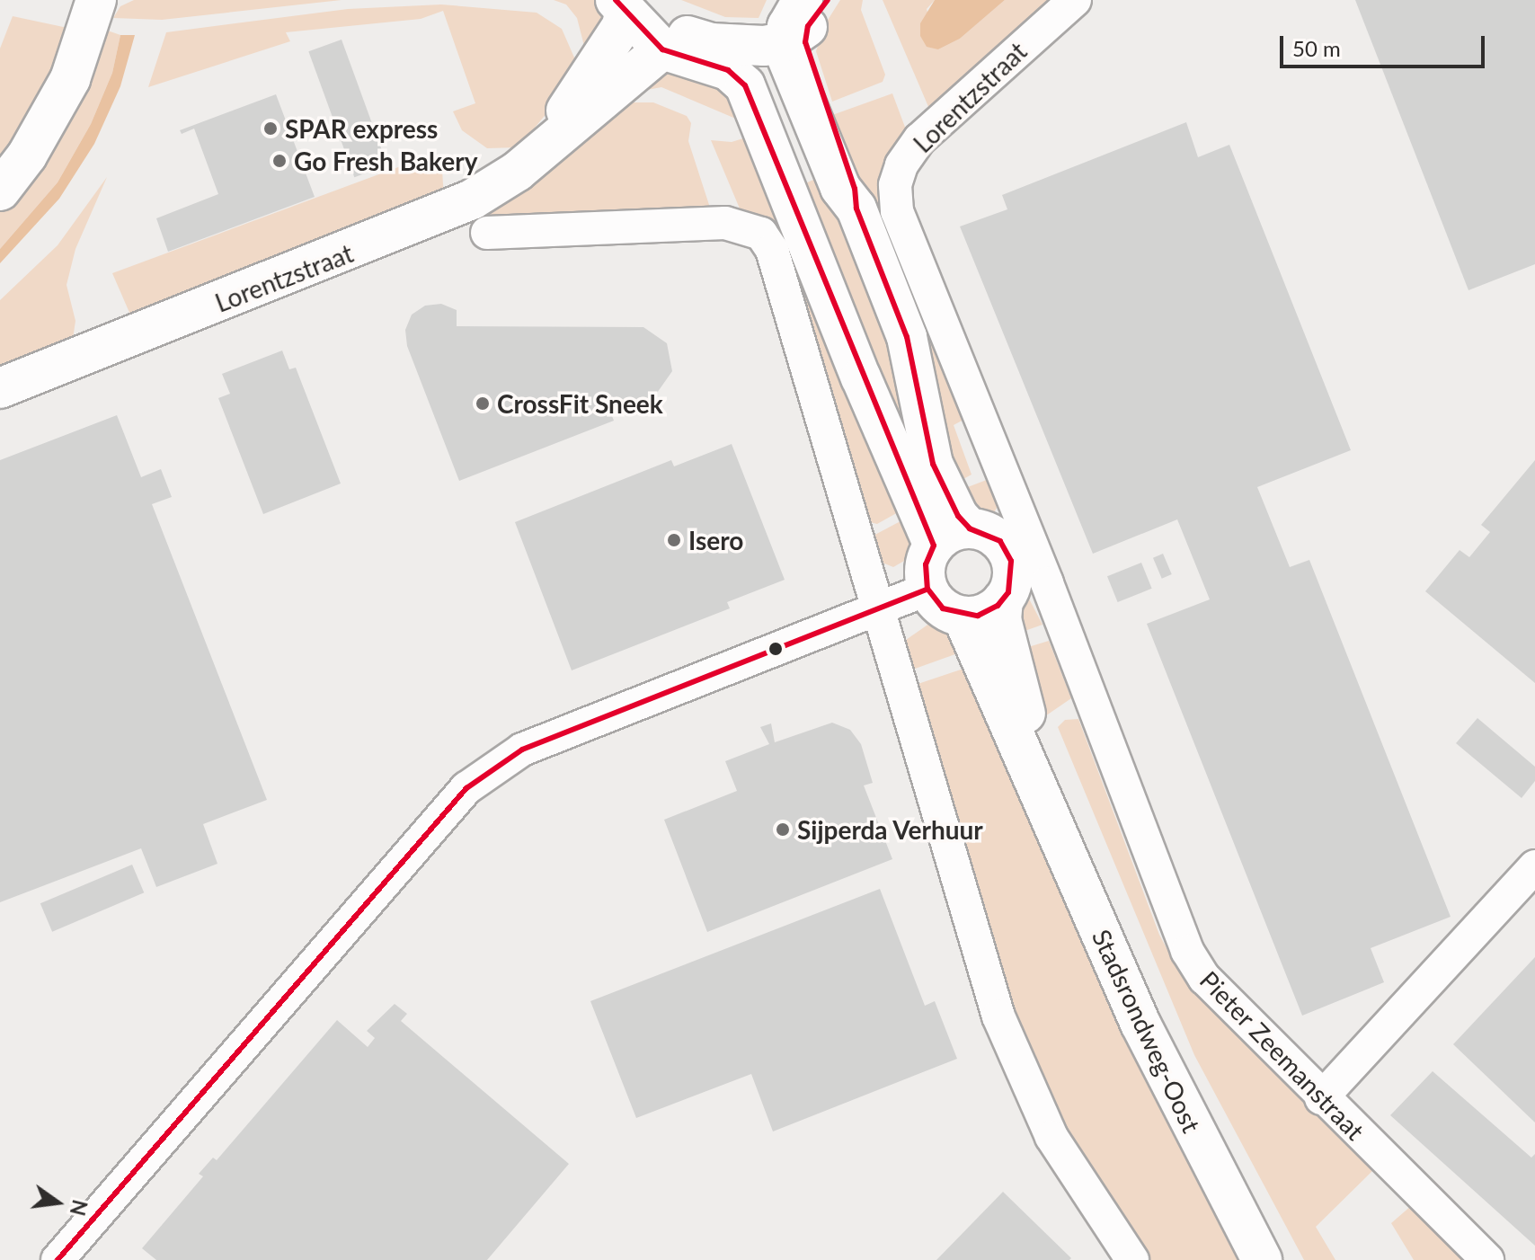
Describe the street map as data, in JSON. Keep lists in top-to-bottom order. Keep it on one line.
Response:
{"streets":{"main road":["Lorentzstraat","Stadsrondweg-Oost"],"street":["Pieter Zeemanstraat"]},"crossings":[["Lorentzstraat","Pieter Zeemanstraat"]],"places":["SPAR express","Go Fresh Bakery","CrossFit Sneek","Isero","Sijperda Verhuur"],"scale_bar":"50 m","north":"right"}
